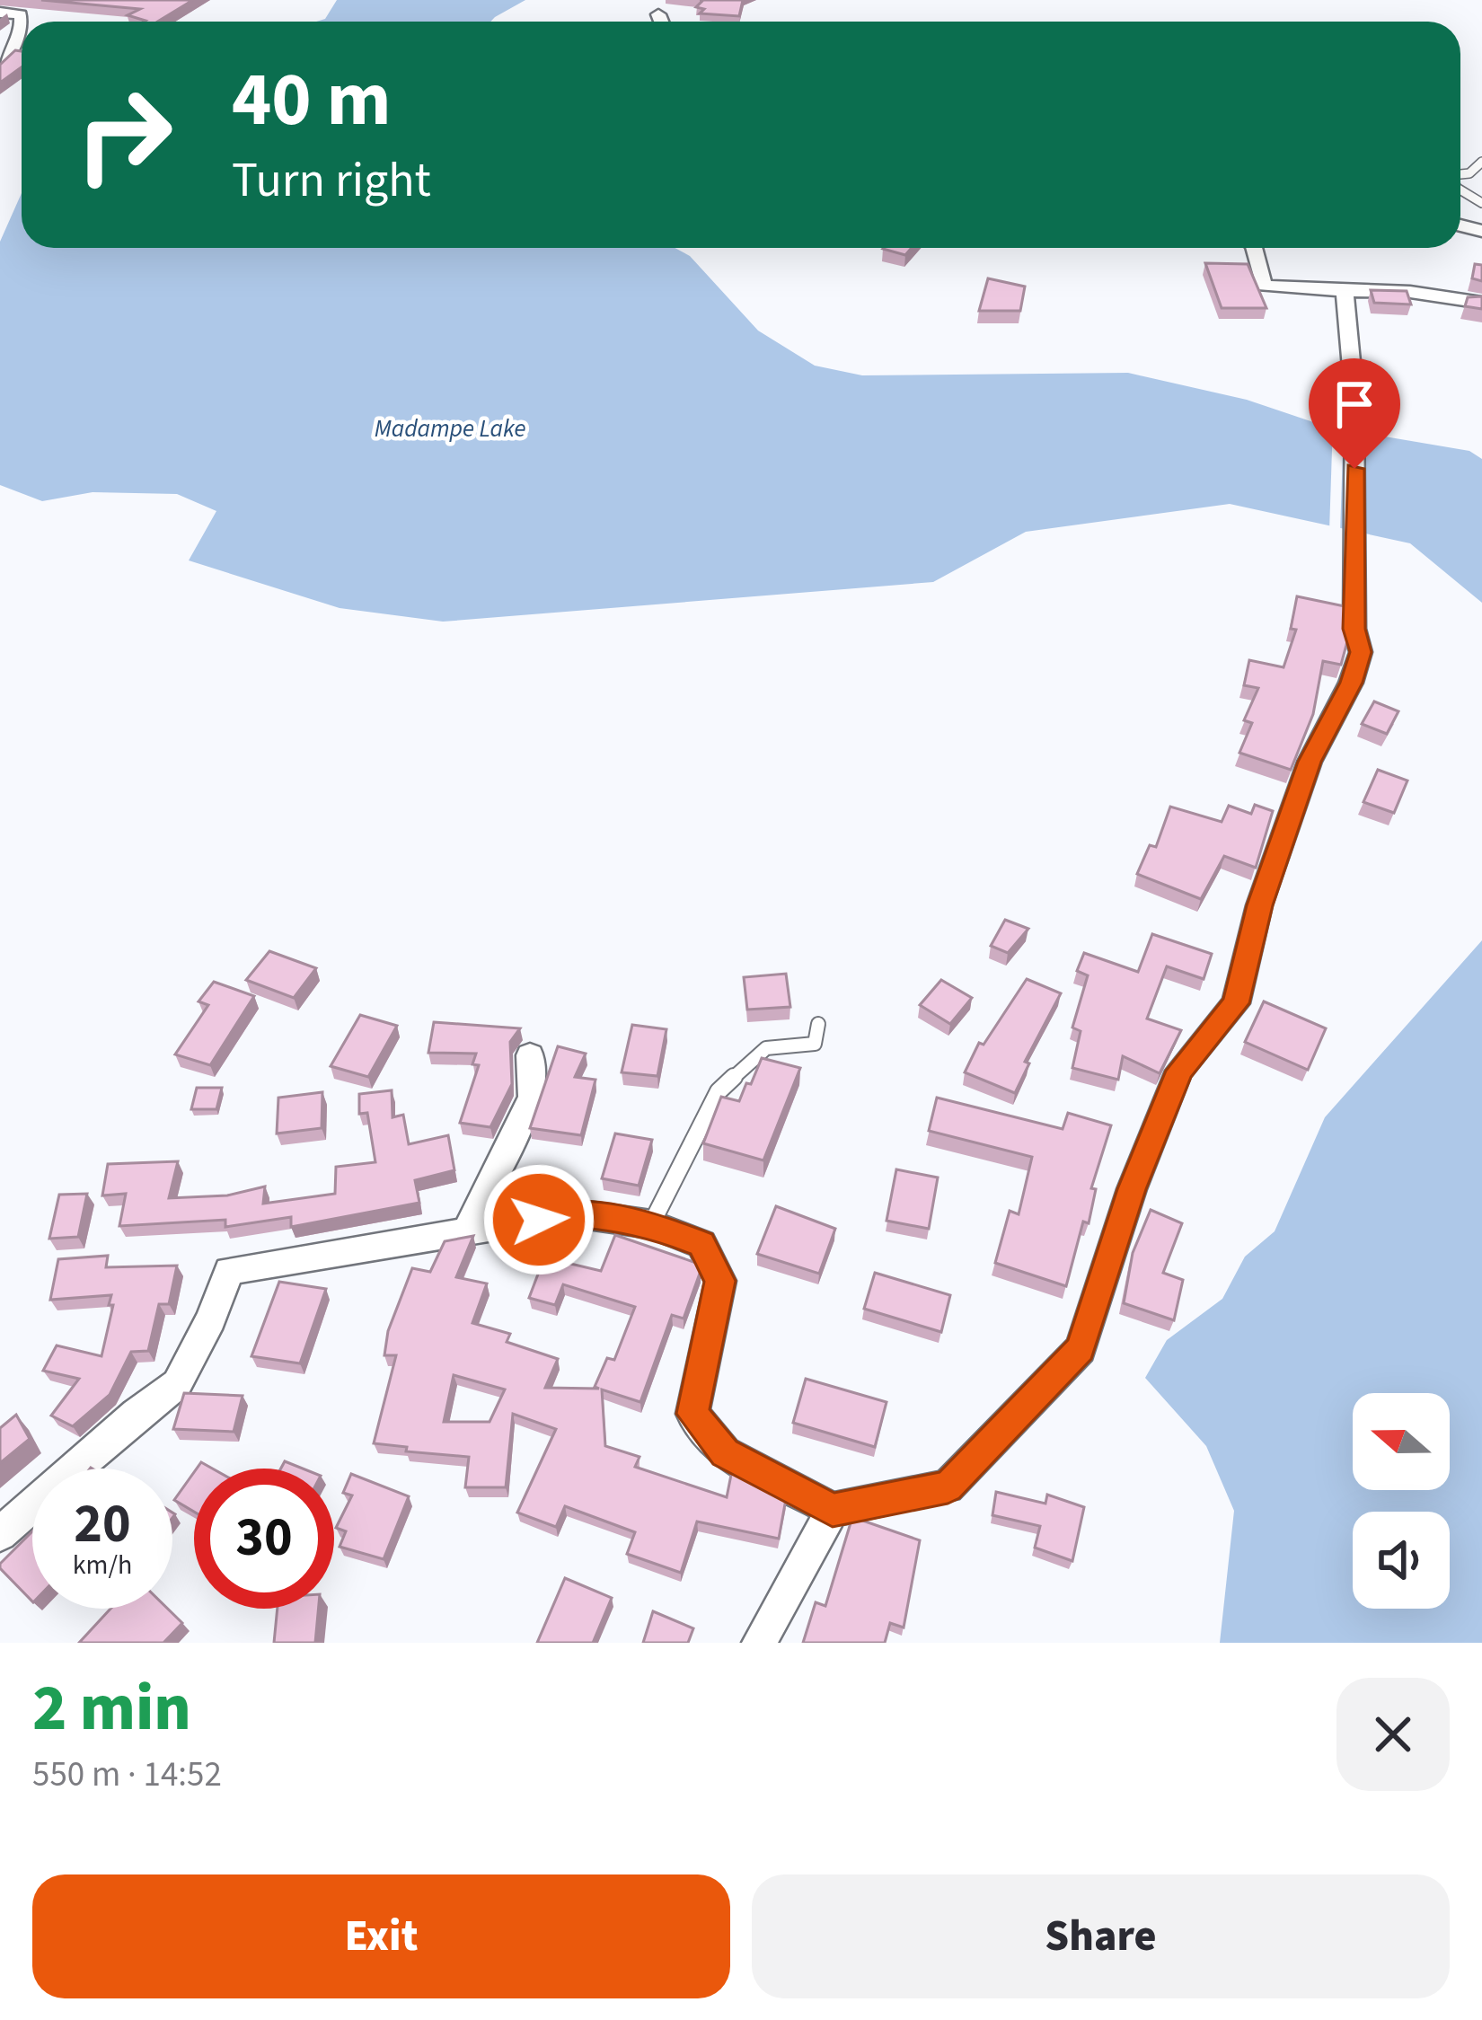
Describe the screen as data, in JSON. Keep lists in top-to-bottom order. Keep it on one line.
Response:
{"water":["Madampe Lake"],"north":"left","page":{"turn":["40 m","Turn right"],"speed":"20 km/h","limit":"30","heading":["2 min","550 m · 14:52"],"buttons":["Exit","Share"]}}
